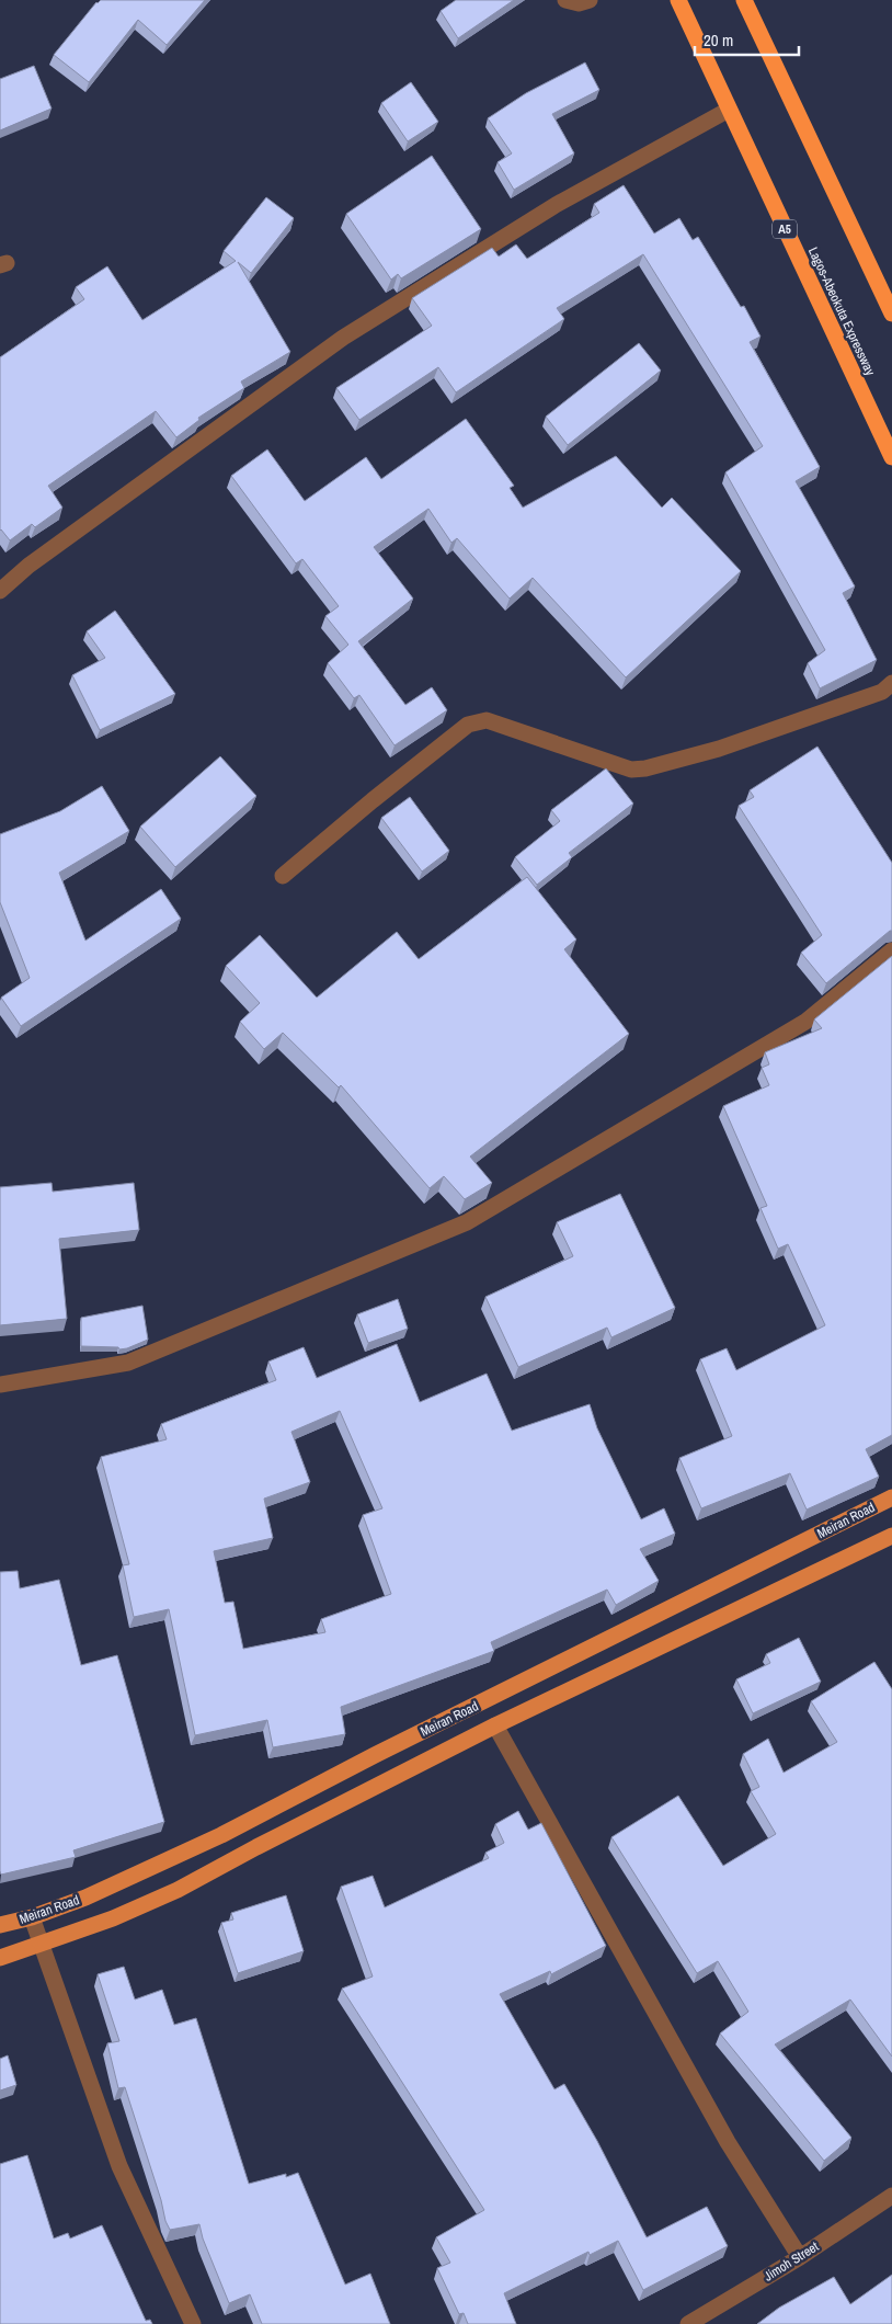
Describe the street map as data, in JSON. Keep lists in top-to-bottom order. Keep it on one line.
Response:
{"streets":{"highway":["A5","Lagos-Abeokuta Expressway"],"main road":["Meiran Road"],"street":["Jimoh Street"]},"scale_bar":"20 m"}
